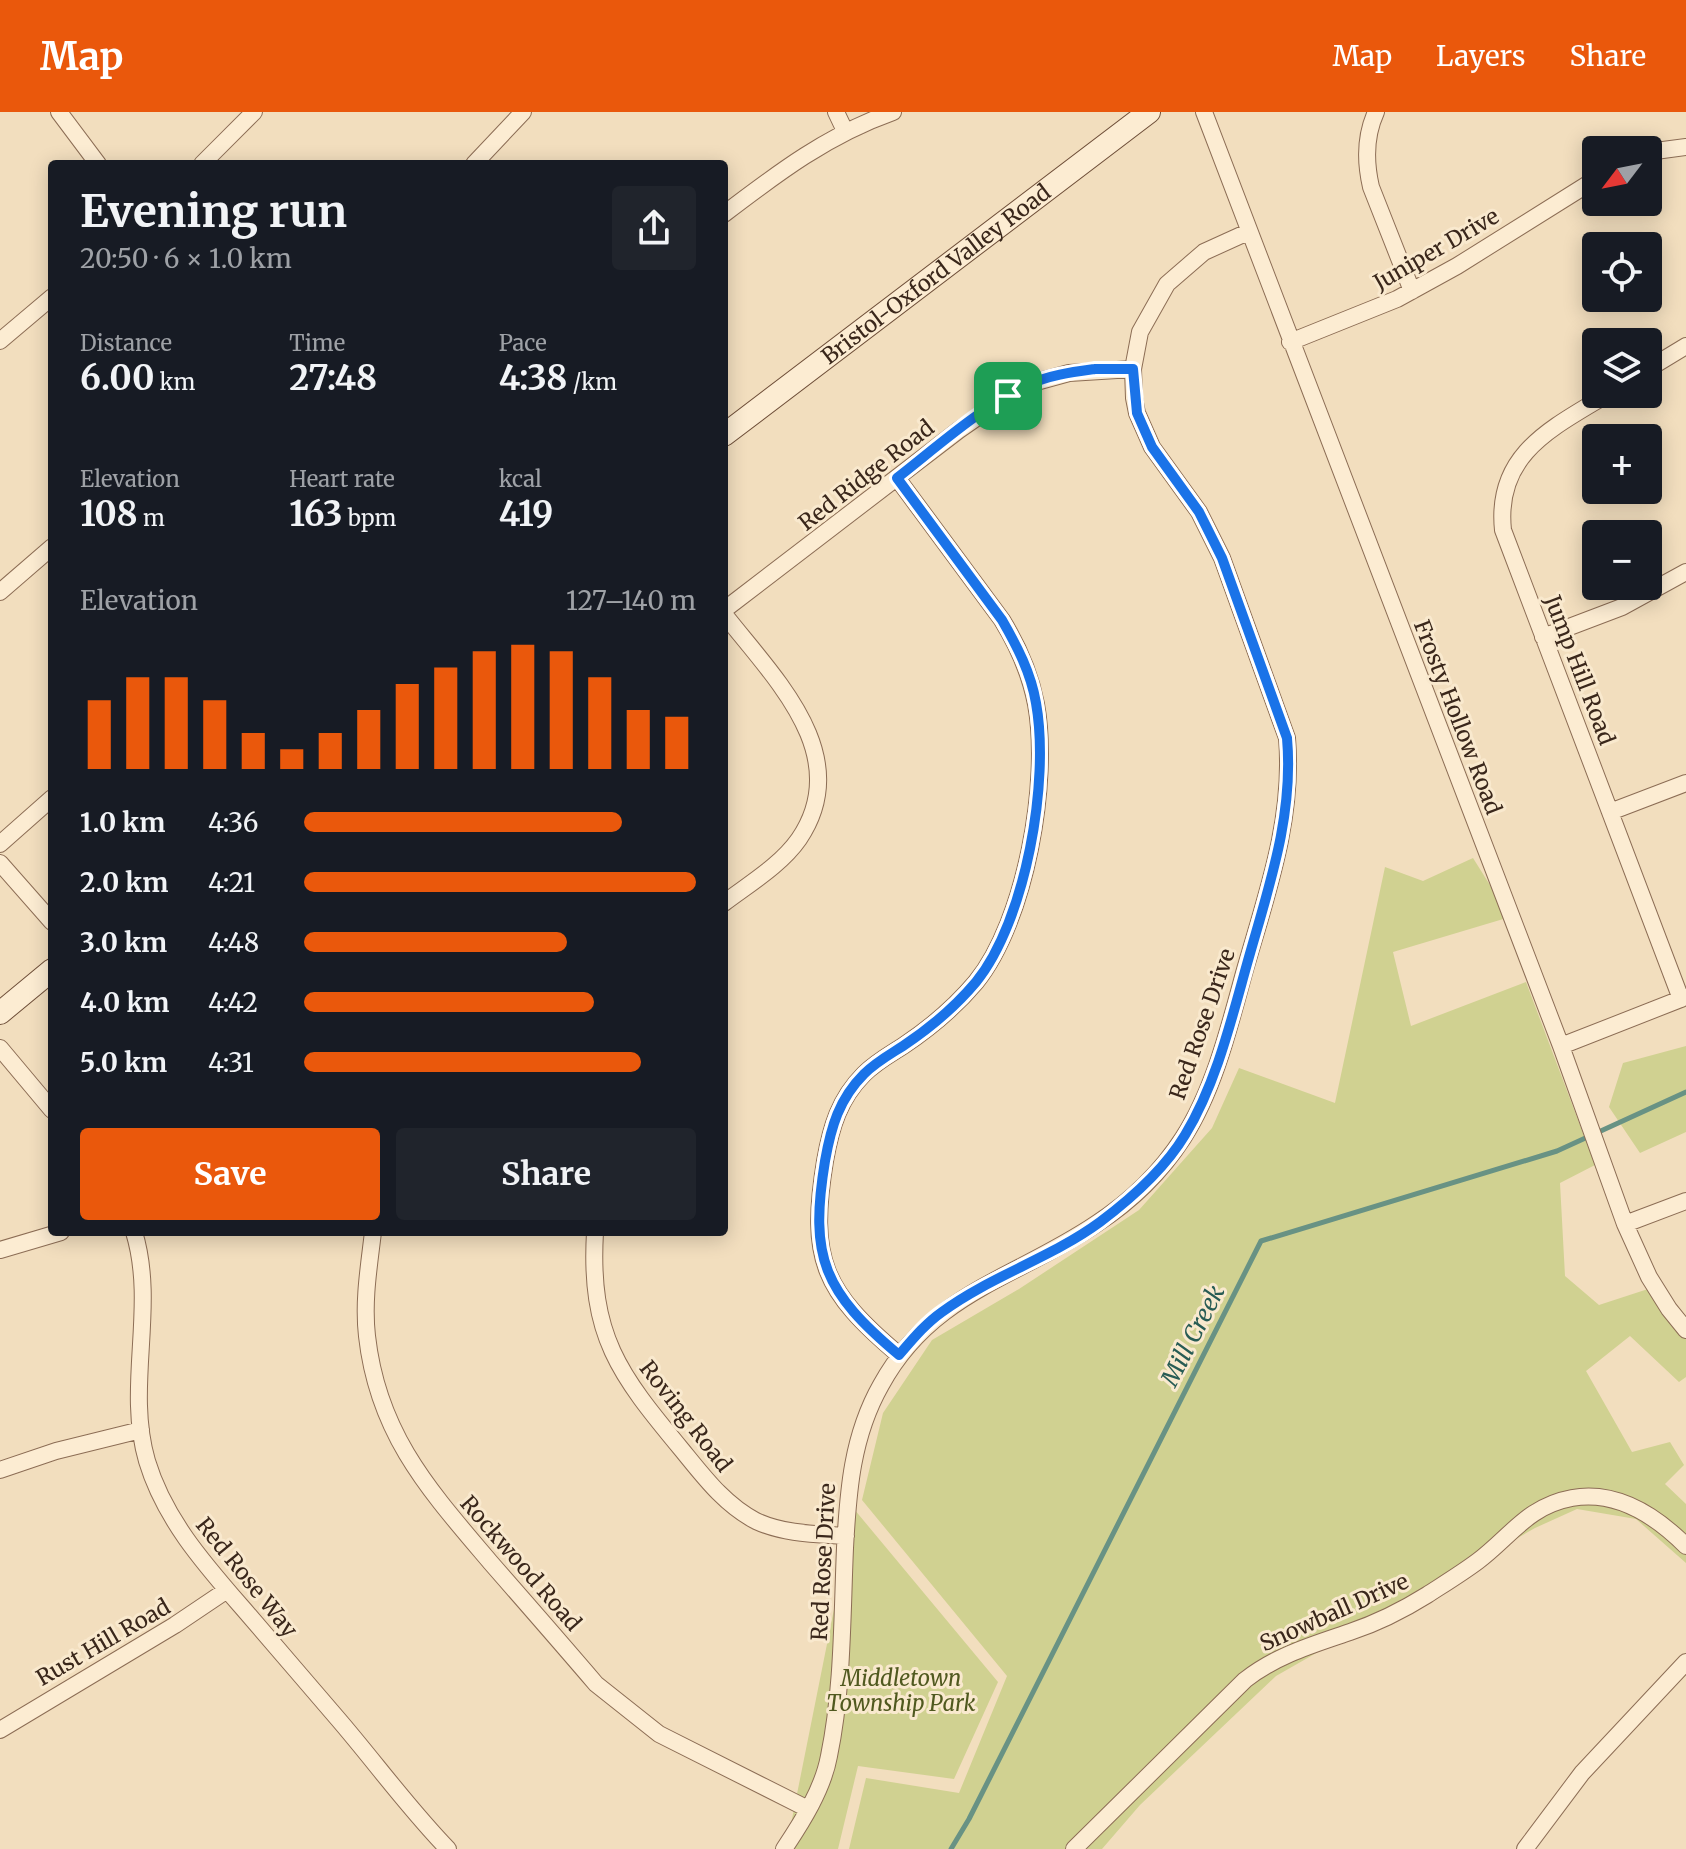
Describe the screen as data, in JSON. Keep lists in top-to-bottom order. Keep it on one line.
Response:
{"streets":{"main road":["Bristol-Oxford Valley Road"],"street":["Juniper Drive","Red Ridge Road","Jump Hill Road","Frosty Hollow Road","Red Rose Drive","Roving Road","Rockwood Road","Red Rose Way","Snowball Drive","Rust Hill Road"]},"crossings":[["Juniper Drive","Frosty Hollow Road"],["Red Ridge Road","Red Rose Drive"],["Frosty Hollow Road","Red Rose Drive"],["Red Rose Drive","Roving Road"],["Red Rose Drive","Rockwood Road"],["Red Rose Way","Rust Hill Road"]],"water":["Mill Creek"],"parks":["Middletown Township Park"],"north":"bottom left","page":{"header":"Map","nav":["Map","Layers","Share"],"map_buttons":["+","−"],"heading":["Evening run","20:50 · 6 × 1.0 km"],"stats":[["Distance","6.00 km"],["Time","27:48"],["Pace","4:38 /km"],["Elevation","108 m"],["Heart rate","163 bpm"],["kcal","419"]],"chart":["Elevation","127–140 m"],"list":[{"name":"1.0 km","note":"4:36"},{"name":"2.0 km","note":"4:21"},{"name":"3.0 km","note":"4:48"},{"name":"4.0 km","note":"4:42"},{"name":"5.0 km","note":"4:31"}],"buttons":["Save","Share"]}}
